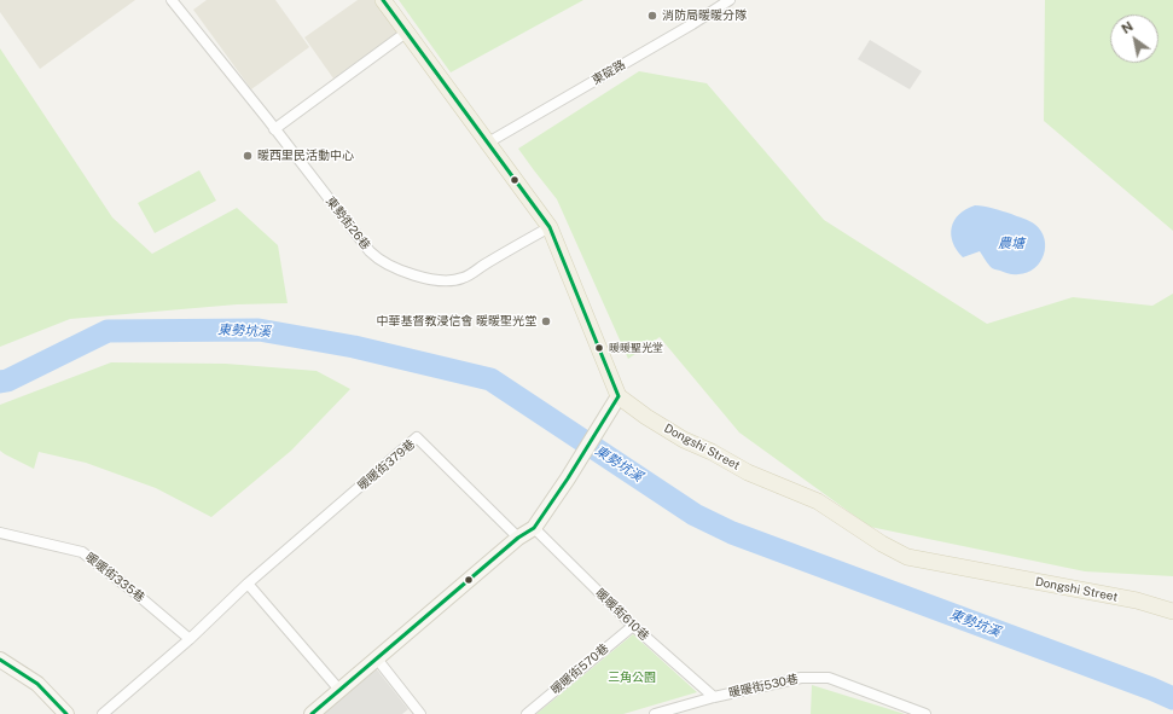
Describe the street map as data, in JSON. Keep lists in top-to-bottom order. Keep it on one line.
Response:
{"streets":{"main road":["Dongshi Street"],"street":["東碇路","東勢街26巷","暖暖街379巷","暖暖街335巷","暖暖街610巷","暖暖街570巷","暖暖街530巷"]},"crossings":[["暖暖街379巷","暖暖街335巷"],["暖暖街610巷","暖暖街570巷"],["暖暖街610巷","暖暖街530巷"]],"water":["農塘","東勢坑溪"],"parks":["三角公園"],"places":["消防局暖暖分隊","暖西里民活動中心","中華基督教浸信會 暖暖聖光堂","暖暖聖光堂"],"north":"top left"}
